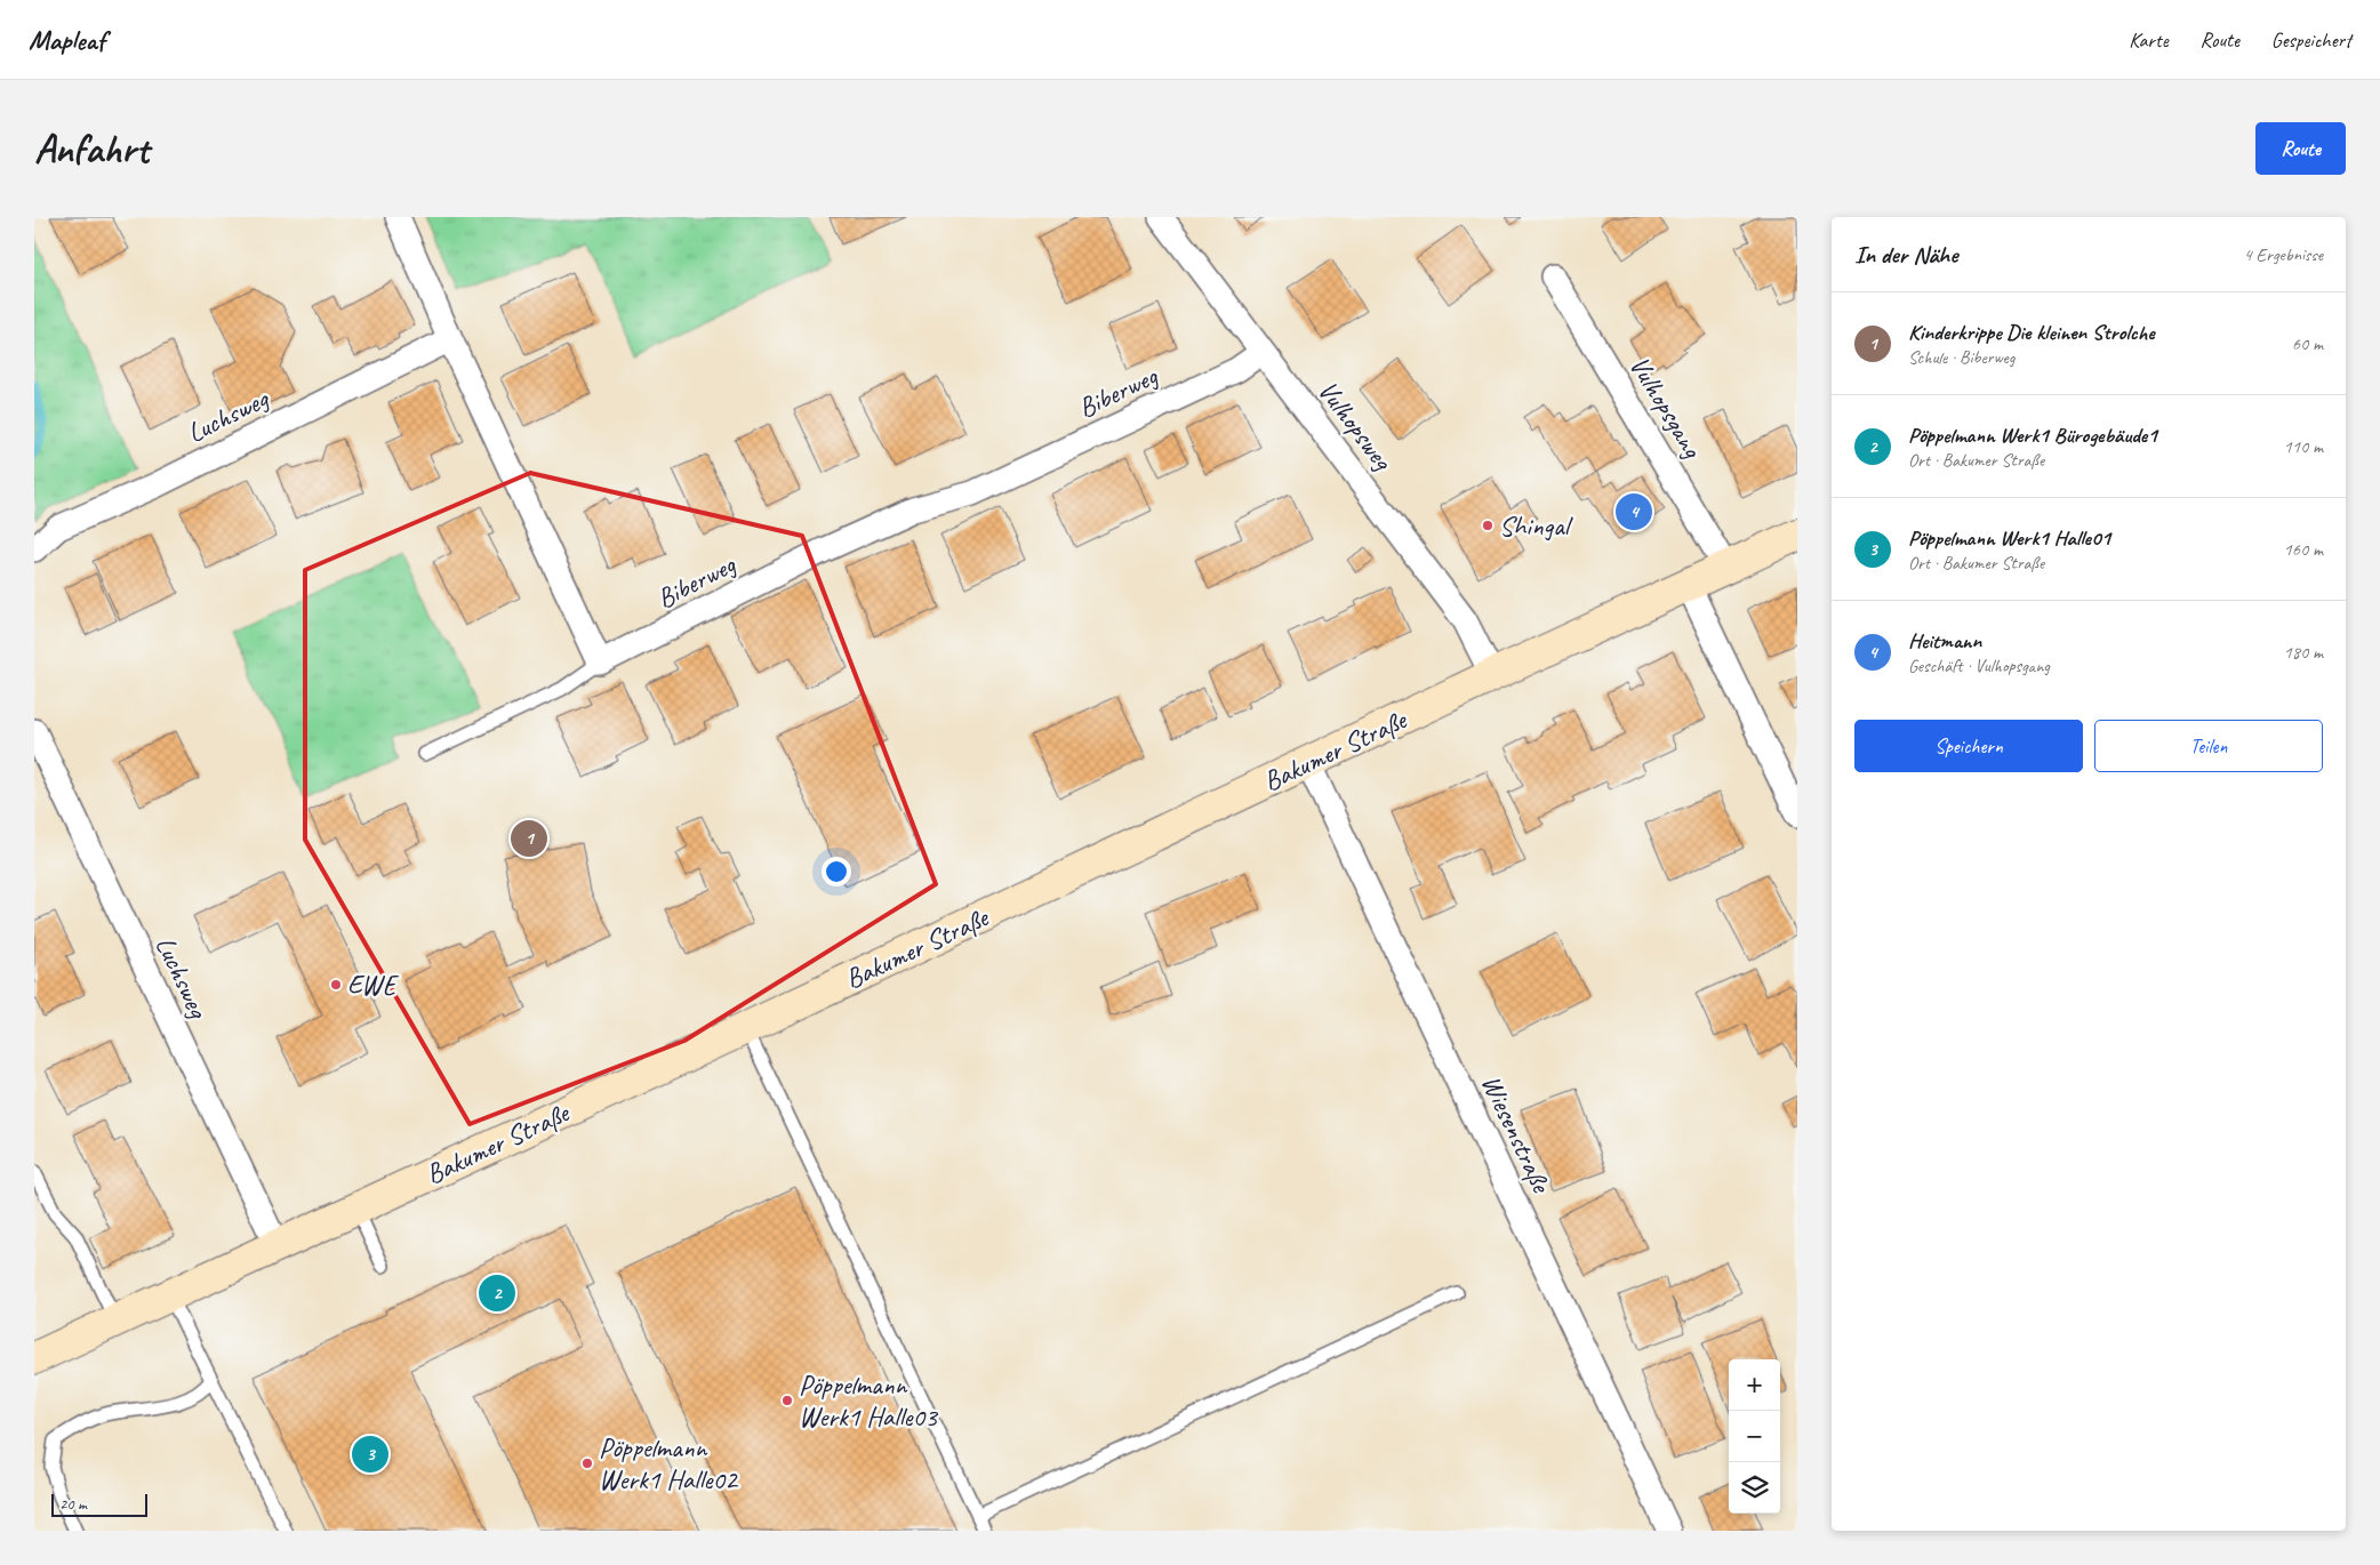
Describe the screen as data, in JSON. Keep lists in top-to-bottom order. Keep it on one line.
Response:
{"streets":{"main road":["Bakumer Straße"],"street":["Biberweg","Vulhopsgang","Luchsweg","Vulhopsweg","Wiesenstraße"]},"crossings":[["Biberweg","Vulhopsweg"],["Vulhopsgang","Bakumer Straße"],["Luchsweg","Bakumer Straße"],["Vulhopsweg","Bakumer Straße"],["Bakumer Straße","Wiesenstraße"]],"places":["Shingal","EWE","Pöppelmann Werk1 Halle03","Pöppelmann Werk1 Halle02"],"scale_bar":"20 m","page":{"header":"Mapleaf","nav":["Karte","Route","Gespeichert"],"buttons":["Route",["Speichern","Teilen"]],"title":"Anfahrt","heading":["In der Nähe","4 Ergebnisse"],"list":[{"mark":"1","name":"Kinderkrippe Die kleinen Strolche","note":"Schule · Biberweg","value":"60 m"},{"mark":"2","name":"Pöppelmann Werk1 Bürogebäude1","note":"Ort · Bakumer Straße","value":"110 m"},{"mark":"3","name":"Pöppelmann Werk1 Halle01","note":"Ort · Bakumer Straße","value":"160 m"},{"mark":"4","name":"Heitmann","note":"Geschäft · Vulhopsgang","value":"180 m"}],"pins":["4","1","2","3"],"map_buttons":["+","−"],"scale":"20 m"}}
